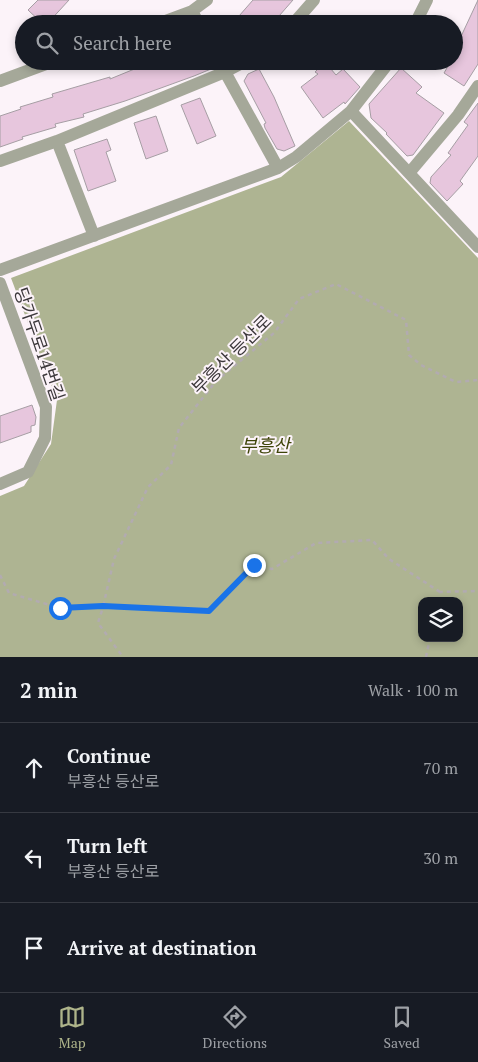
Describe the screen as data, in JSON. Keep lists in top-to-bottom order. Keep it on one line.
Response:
{"streets":{"street":["당가두로14번길"],"path":["부흥산 등산로"]},"parks":["부흥산"],"page":{"search":"Search here","heading":["2 min","Walk · 100 m"],"list":[["Continue","부흥산 등산로","70 m"],["Turn left","부흥산 등산로","30 m"],"Arrive at destination"],"nav":["Map","Directions","Saved"]}}
